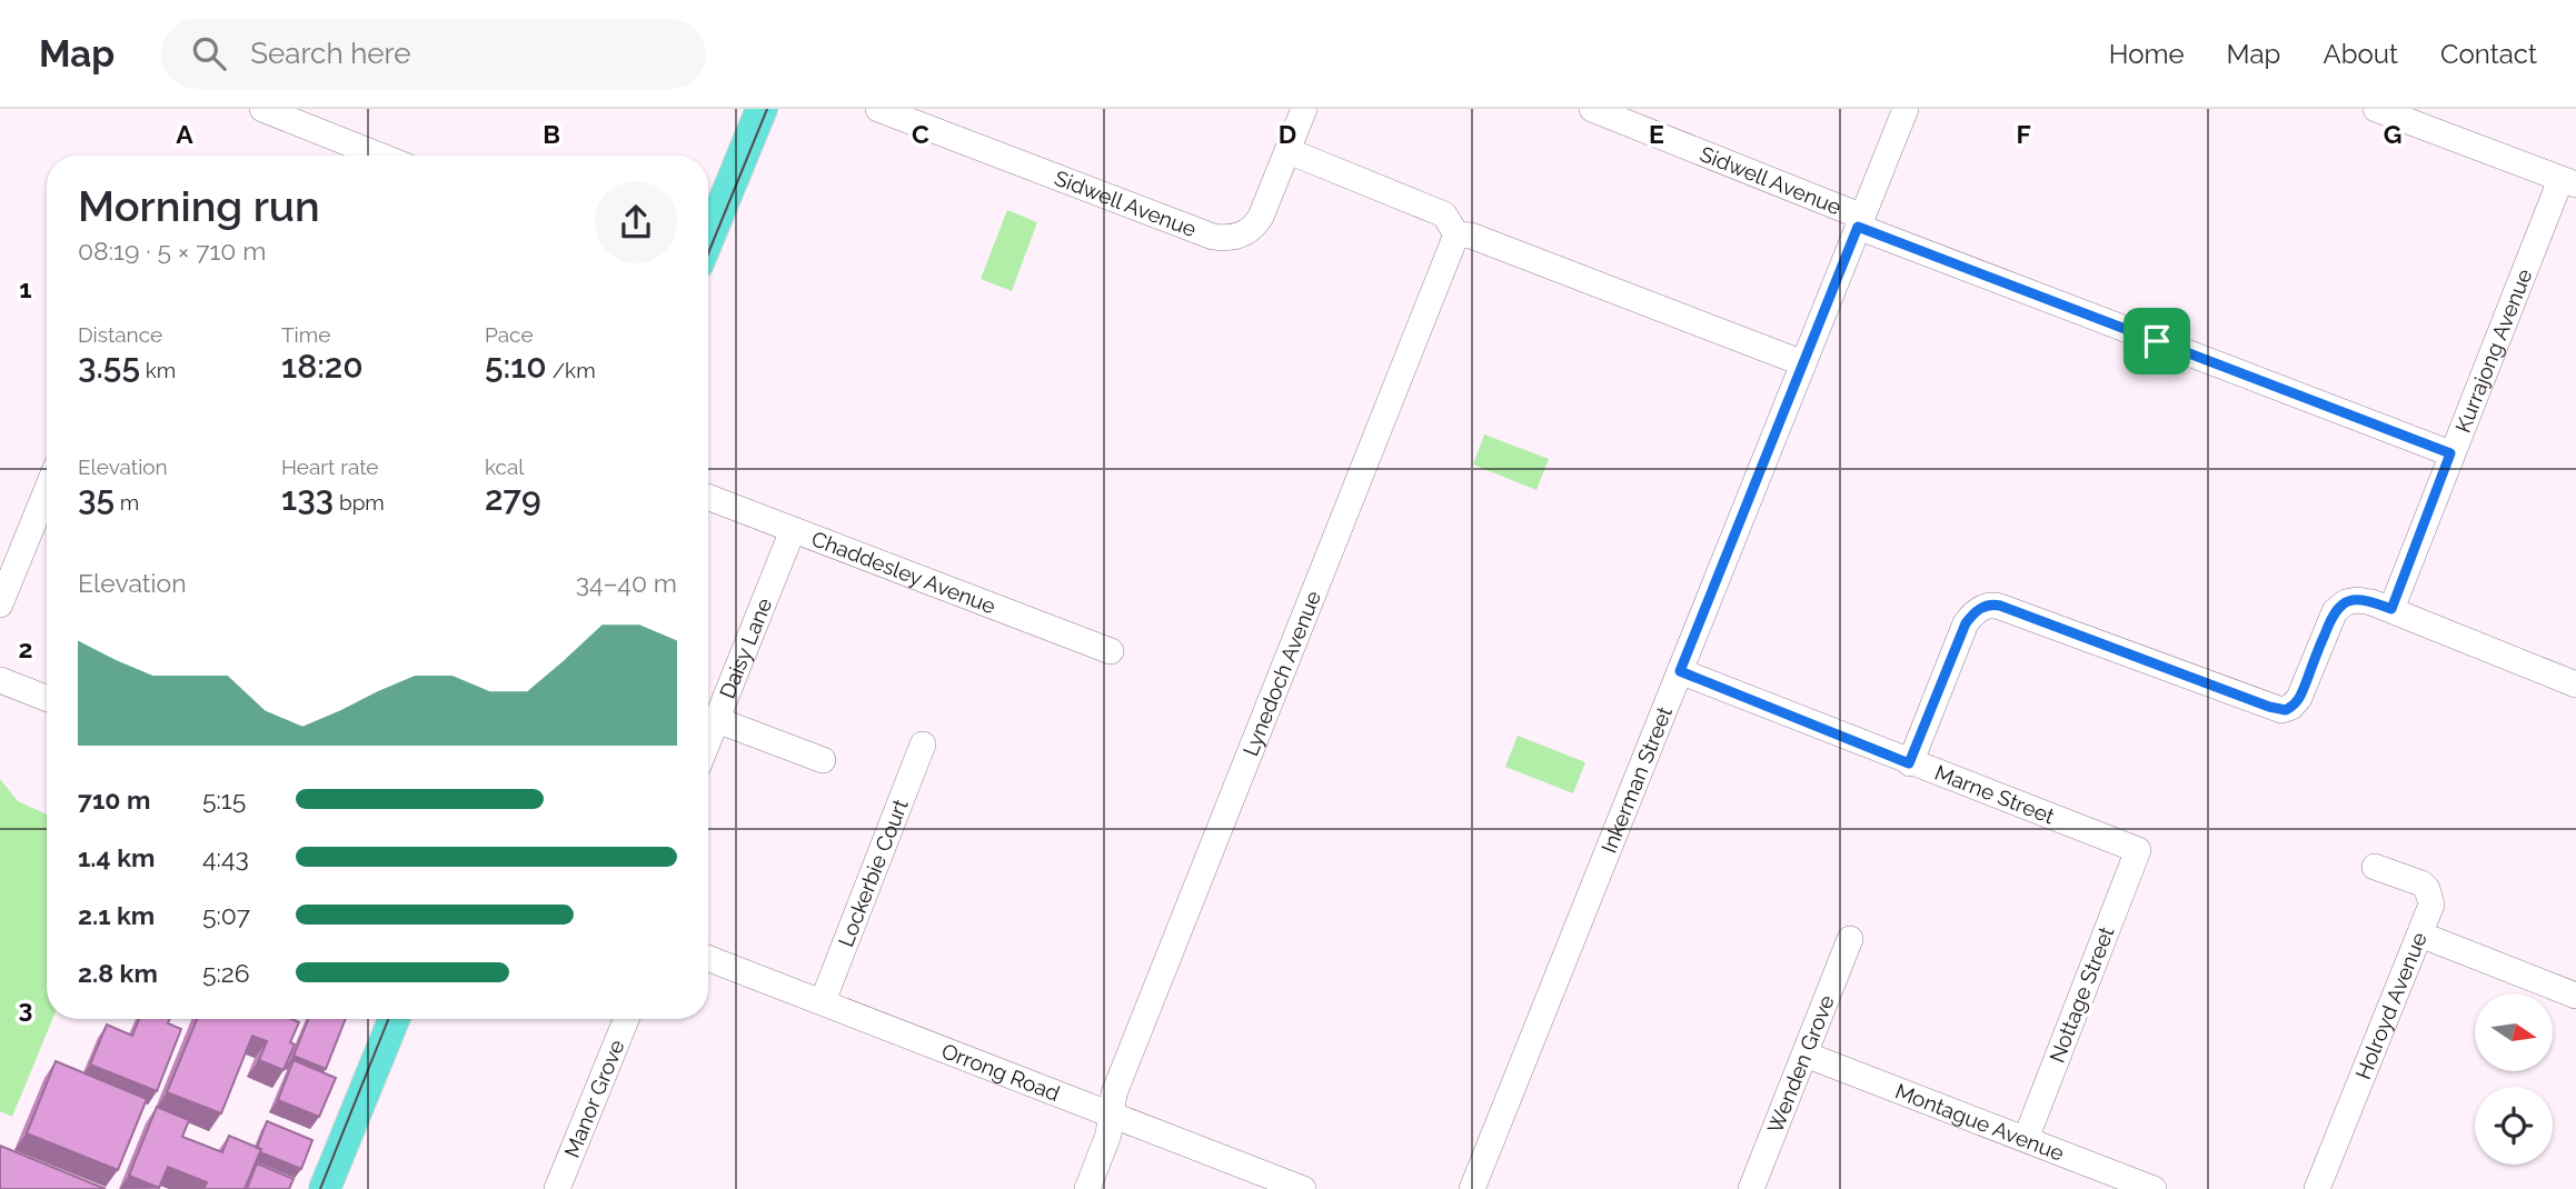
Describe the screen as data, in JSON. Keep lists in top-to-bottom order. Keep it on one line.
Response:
{"streets":{"street":["Sidwell Avenue","Kurrajong Avenue","Chaddesley Avenue","Daisy Lane","Lynedoch Avenue","Inkerman Street","Marne Street","Lockerbie Court","Nottage Street","Holroyd Avenue","Wenden Grove","Orrong Road","Manor Grove","Montague Avenue"]},"crossings":[["Sidwell Avenue","Kurrajong Avenue"],["Sidwell Avenue","Inkerman Street"],["Chaddesley Avenue","Daisy Lane"],["Lynedoch Avenue","Orrong Road"],["Inkerman Street","Marne Street"],["Marne Street","Nottage Street"],["Lockerbie Court","Orrong Road"],["Nottage Street","Montague Avenue"],["Wenden Grove","Montague Avenue"]],"north":"right","page":{"header":"Map","search":"Search here","nav":["Home","Map","About","Contact"],"heading":["Morning run","08:19 · 5 × 710 m"],"stats":[["Distance","3.55 km"],["Time","18:20"],["Pace","5:10 /km"],["Elevation","35 m"],["Heart rate","133 bpm"],["kcal","279"]],"chart":["Elevation","34–40 m"],"list":[{"name":"710 m","note":"5:15"},{"name":"1.4 km","note":"4:43"},{"name":"2.1 km","note":"5:07"},{"name":"2.8 km","note":"5:26"}]},"grid":{"columns":["A","B","C","D","E","F","G"],"rows":["1","2","3"]}}
